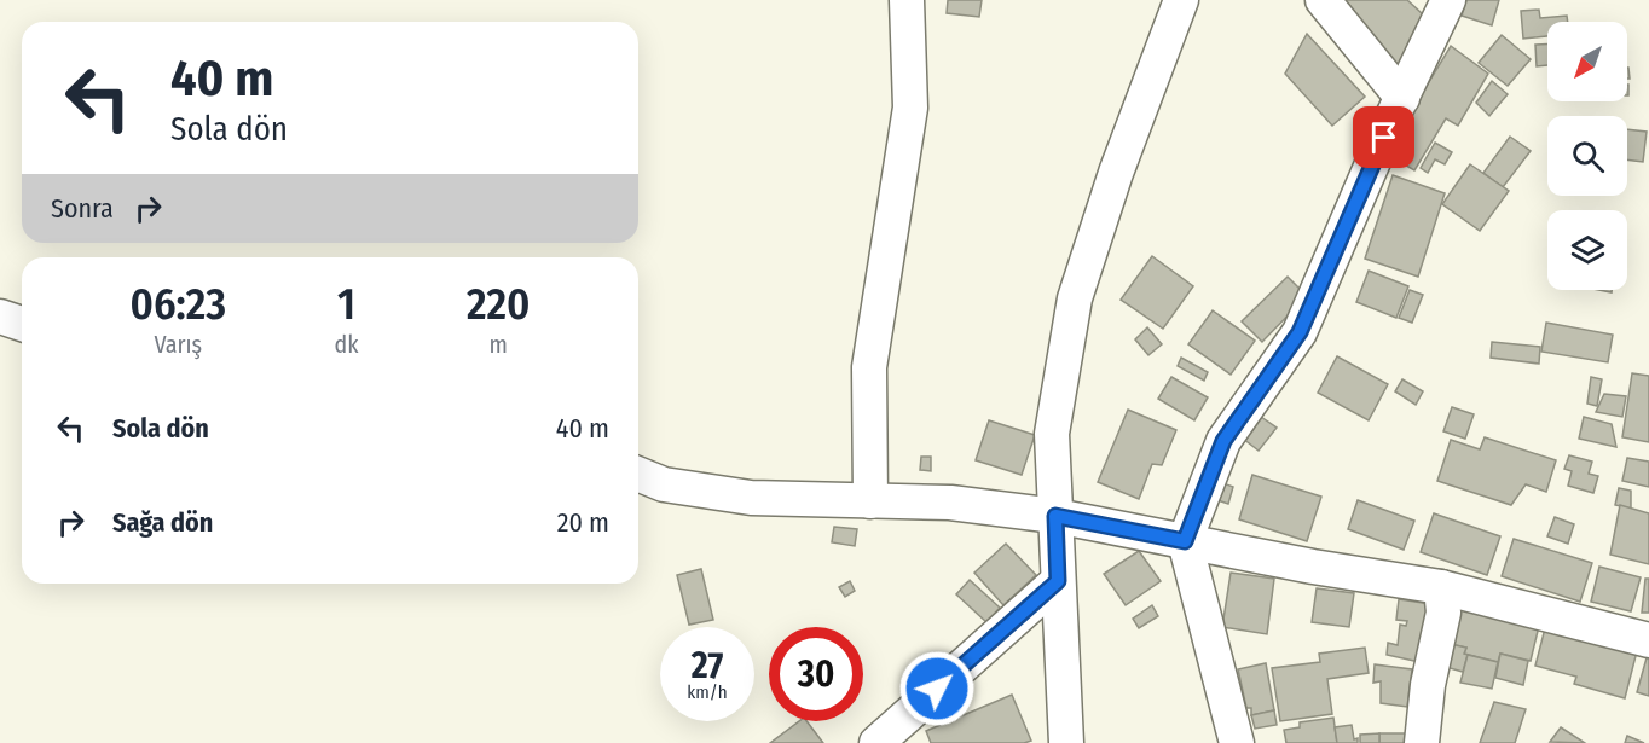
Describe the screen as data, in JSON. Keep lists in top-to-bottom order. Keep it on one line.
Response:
{"north":"bottom left","page":{"turn":["40 m","Sola dön"],"then":"Sonra","eta":["06:23","Varış","1","dk","220","m"],"list":[{"name":"Sola dön","value":"40 m"},{"name":"Sağa dön","value":"20 m"}],"speed":"27 km/h","limit":"30"}}
